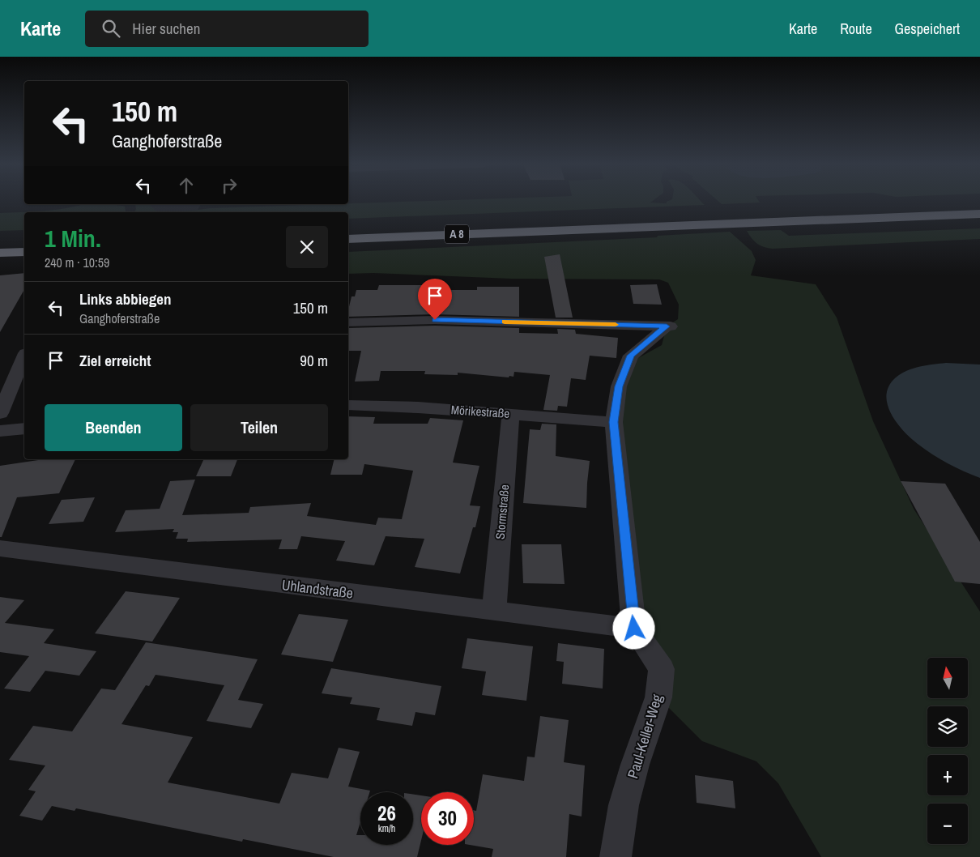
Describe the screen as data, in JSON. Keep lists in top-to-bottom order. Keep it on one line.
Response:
{"streets":{"highway":["A 8"],"street":["Mörikestraße","Stormstraße","Uhlandstraße","Paul-Keller-Weg"]},"crossings":[["Mörikestraße","Stormstraße"],["Mörikestraße","Paul-Keller-Weg"],["Stormstraße","Uhlandstraße"],["Uhlandstraße","Paul-Keller-Weg"]],"north":"top","page":{"header":"Karte","search":"Hier suchen","nav":["Karte","Route","Gespeichert"],"turn":["150 m","Ganghoferstraße"],"heading":["1 Min.","240 m · 10:59"],"list":[{"name":"Links abbiegen","note":"Ganghoferstraße","value":"150 m"},{"name":"Ziel erreicht","value":"90 m"}],"buttons":["Beenden","Teilen"],"map_buttons":["+","−"],"speed":"26 km/h","limit":"30"}}
